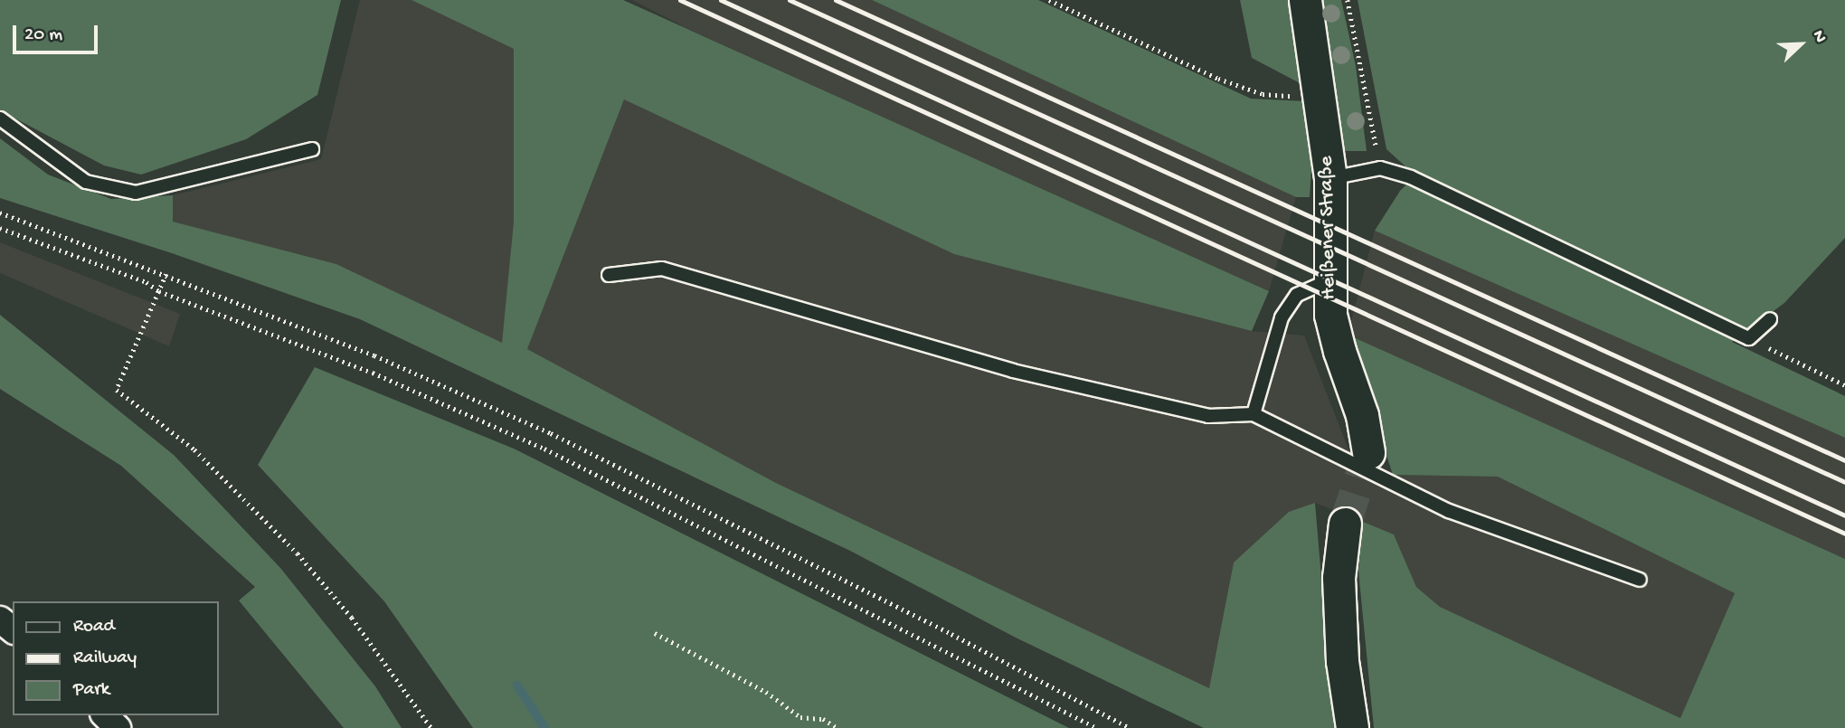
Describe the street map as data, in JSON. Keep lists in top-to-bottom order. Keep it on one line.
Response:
{"streets":{"street":["Heißener Straße"]},"legend":["Road","Railway","Park"],"scale_bar":"20 m","north":"top right"}
